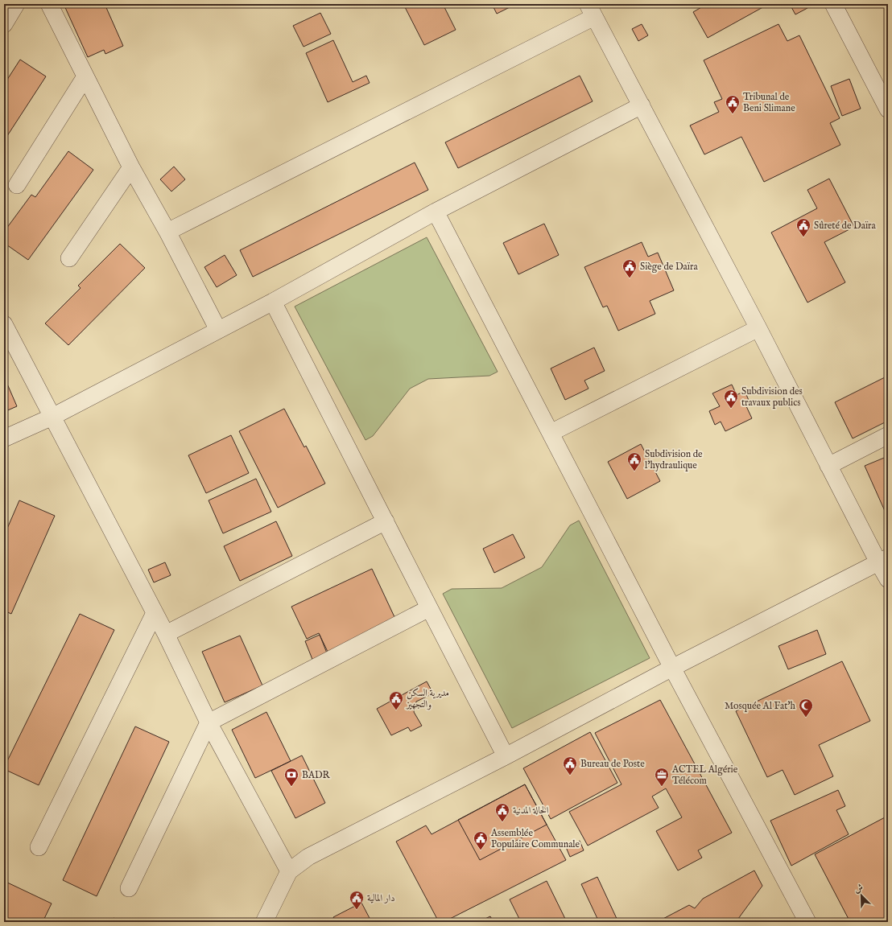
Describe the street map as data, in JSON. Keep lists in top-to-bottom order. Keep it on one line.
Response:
{"places":{"public building":["Tribunal de Beni Slimane","Sûreté de Daïra","Siège de Daïra","Subdivision des travaux publics","Subdivision de l'hydraulique","مديرية السكن والتجهيز","Bureau de Poste","الحالة المدنية","Assemblée Populaire Communale","دار المالية"],"mosque":["Mosquée Al Fat'h"],"bank":["BADR"],"office":["ACTEL Algérie Télécom"]},"north":"top left"}
